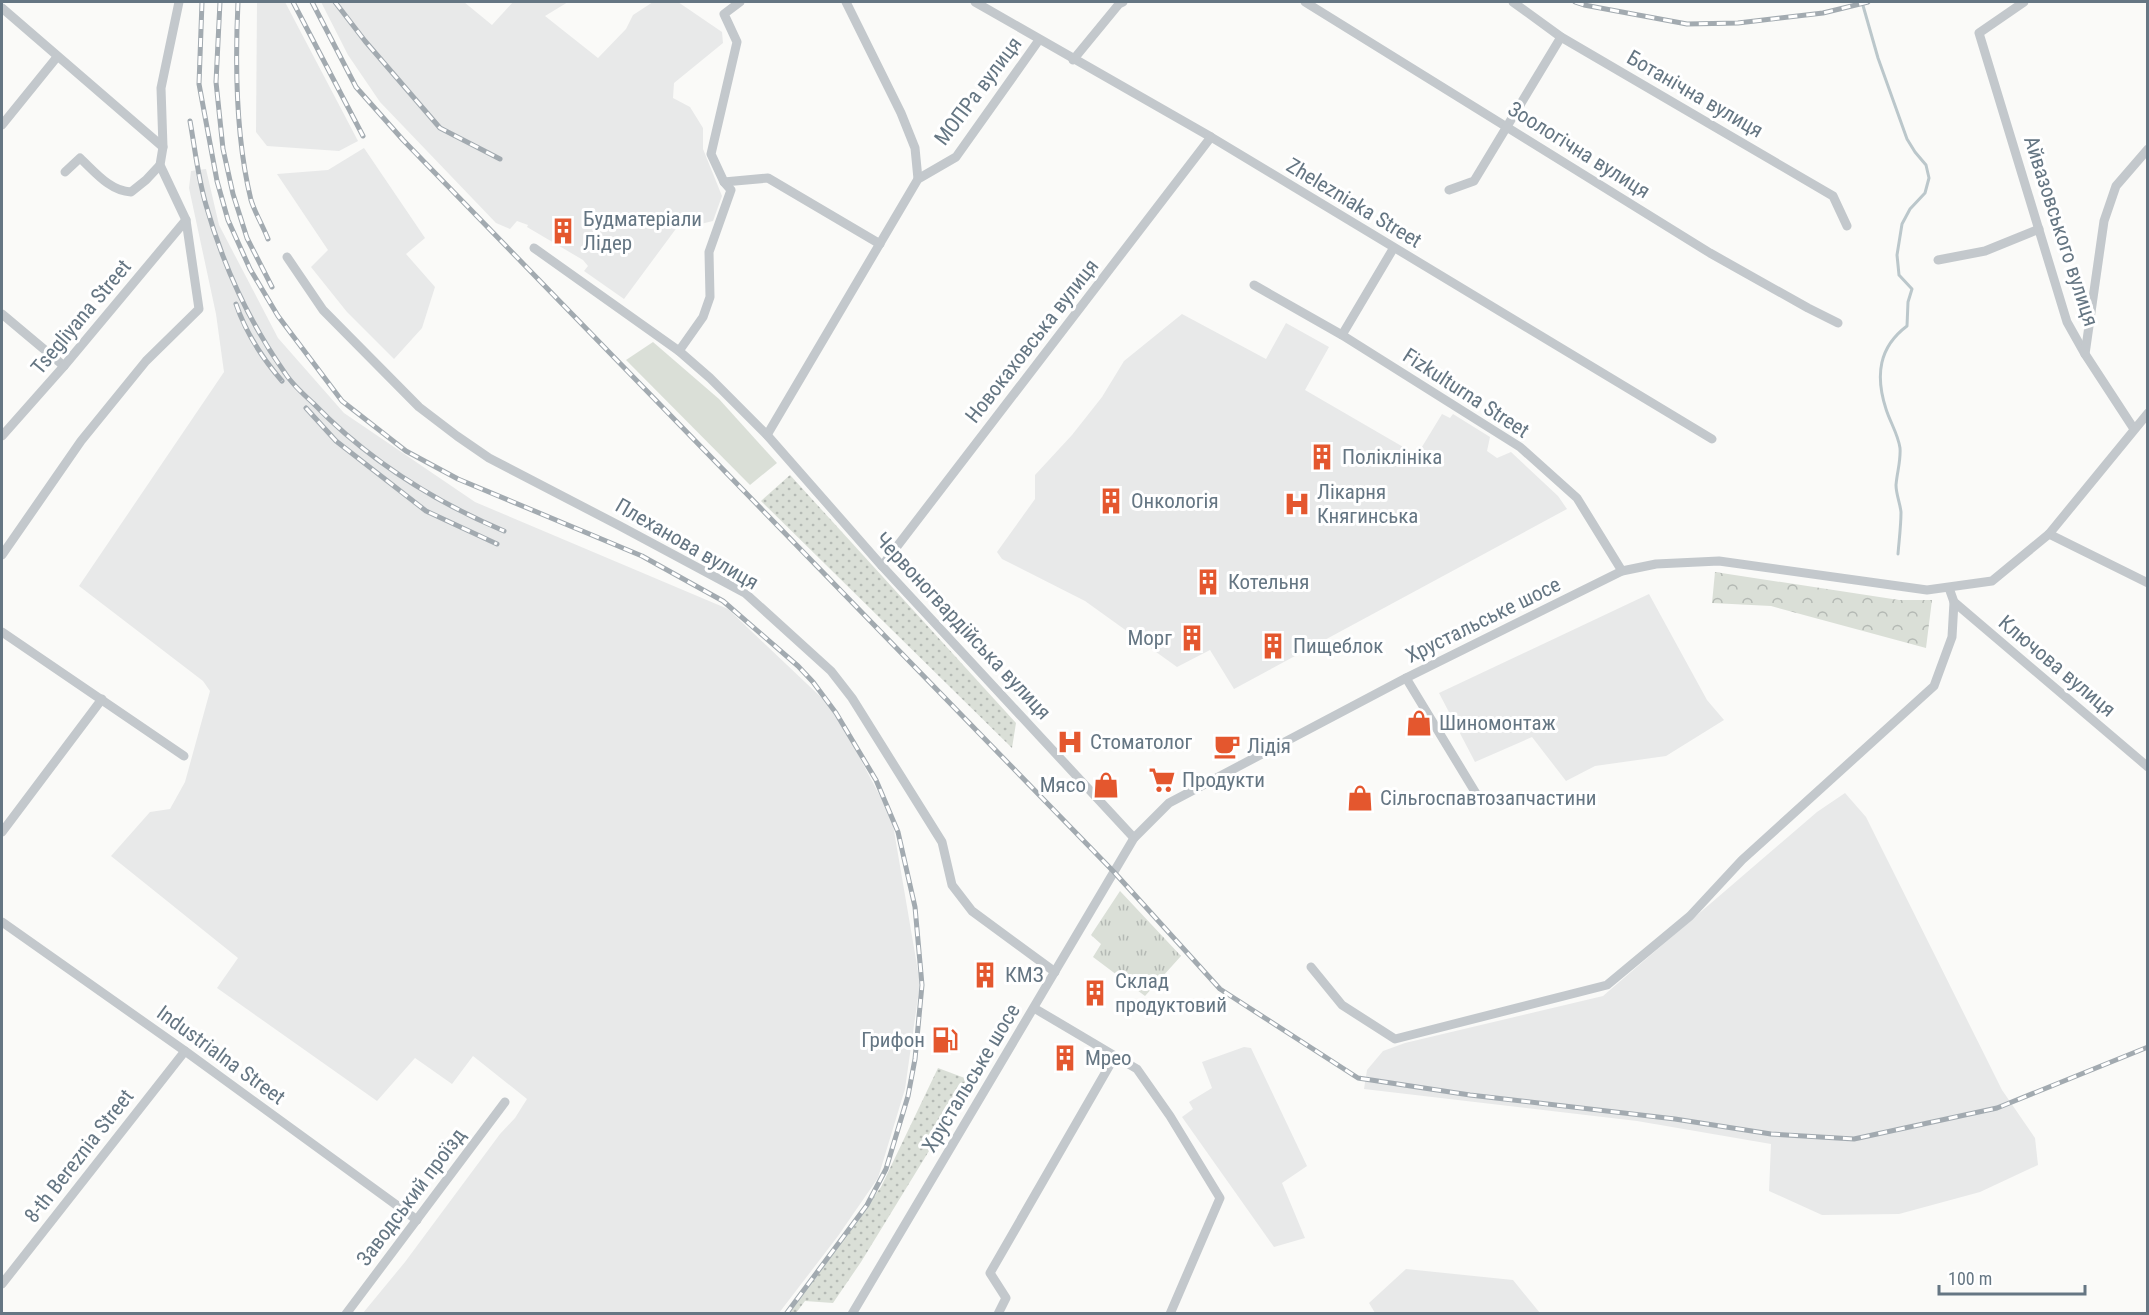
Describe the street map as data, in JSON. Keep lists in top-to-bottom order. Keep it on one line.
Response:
{"streets":{"street":["МОПРа вулиця","Ботанічна вулиця","Зоологічна вулиця","Zhelezniaka Street","Айвазовського вулиця","Tsegliyana Street","Новокаховська вулиця","Fizkulturna Street","Плеханова вулиця","Хрустальське шосе","Червоногвардійська вулиця","Ключова вулиця","Industrialna Street","8-th Bereznia Street","Заводський проїзд"]},"crossings":[["МОПРа вулиця","Zhelezniaka Street"],["Zhelezniaka Street","Новокаховська вулиця"],["Айвазовського вулиця","Хрустальське шосе"],["Новокаховська вулиця","Червоногвардійська вулиця"],["Fizkulturna Street","Хрустальське шосе"],["Плеханова вулиця","Хрустальське шосе"],["Хрустальське шосе","Червоногвардійська вулиця"],["Хрустальське шосе","Ключова вулиця"],["Industrialna Street","8-th Bereznia Street"],["Industrialna Street","Заводський проїзд"]],"places":{"building":["Будматеріали Лідер","Поліклініка","Онкологія","Котельня","Морг","Пищеблок","КМЗ","Склад продуктовий","Мрео"],"hospital":["Лікарня Княгинська","Стоматолог"],"shop":["Шиномонтаж","Мясо","Сільгоспавтозапчастини"],"cafe":["Лідія"],"supermarket":["Продукти"],"fuel station":["Грифон"]},"scale_bar":"100 m"}
